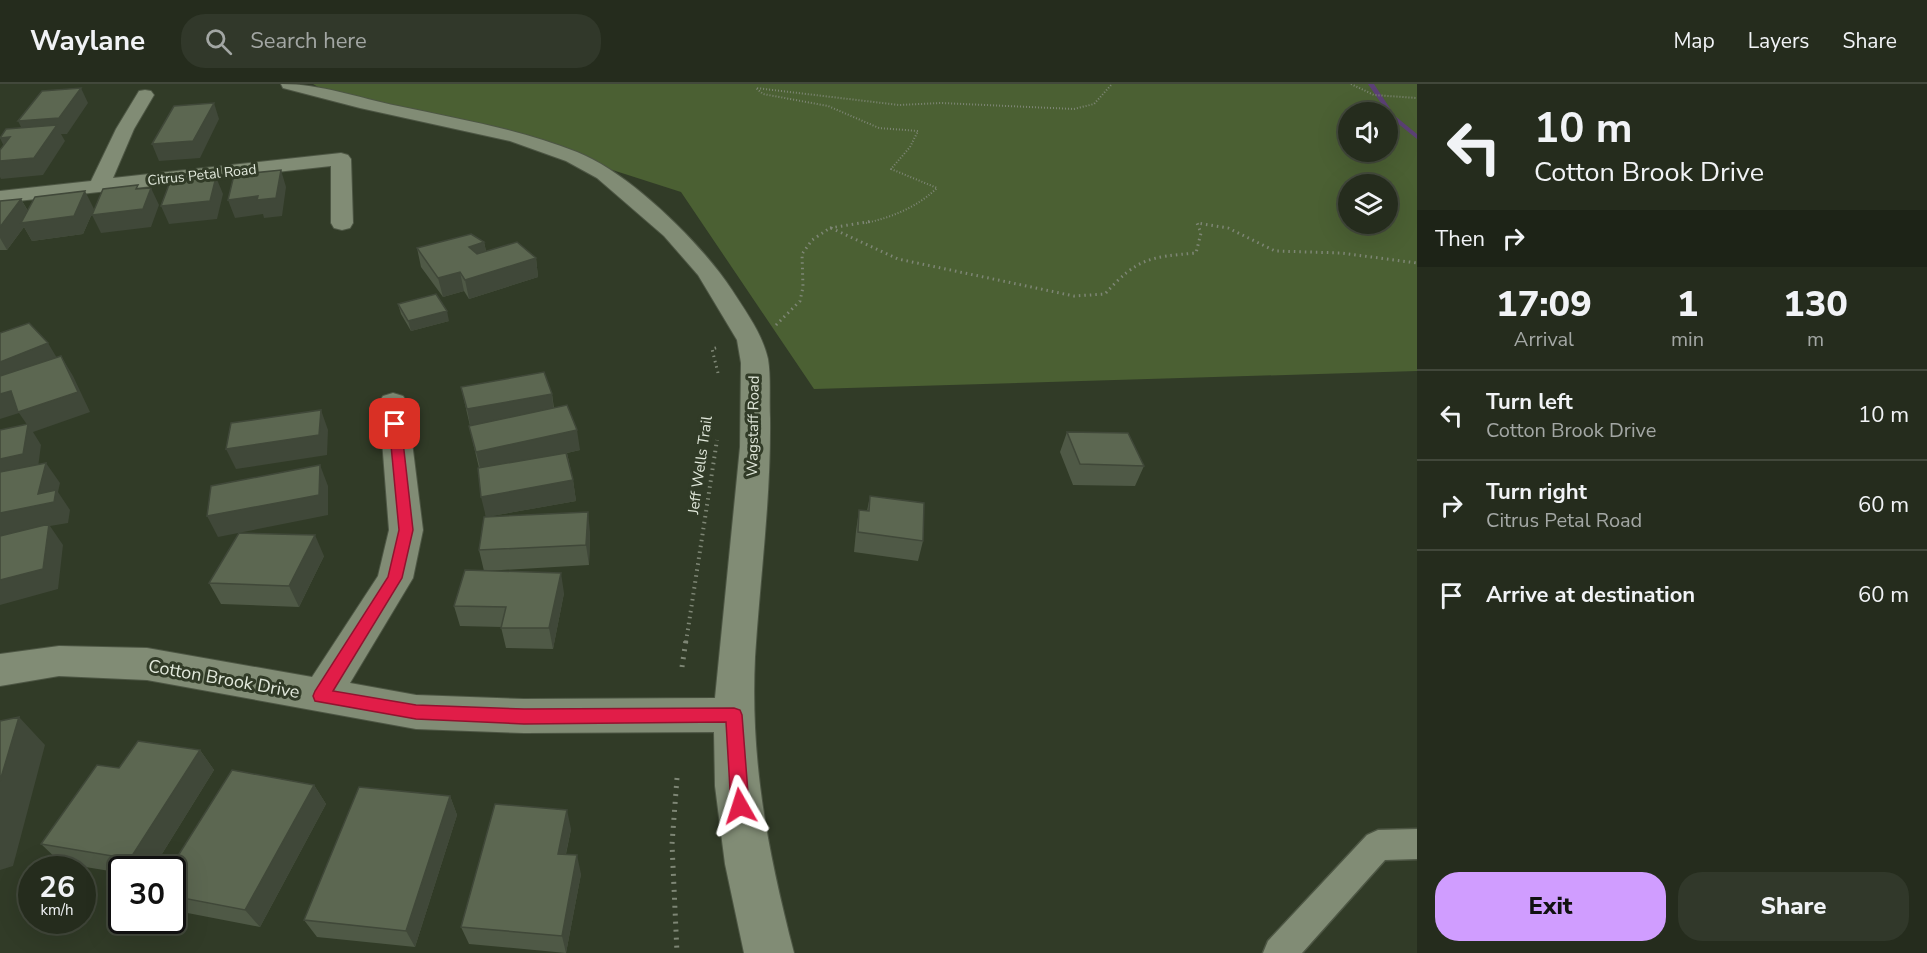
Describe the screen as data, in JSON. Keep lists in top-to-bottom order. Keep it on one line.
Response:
{"streets":{"street":["Citrus Petal Road","Wagstaff Road","Cotton Brook Drive"],"path":["Jeff Wells Trail"]},"crossings":[["Wagstaff Road","Cotton Brook Drive"]],"page":{"header":"Waylane","search":"Search here","nav":["Map","Layers","Share"],"turn":["10 m","Cotton Brook Drive"],"then":"Then","eta":["17:09","Arrival","1","min","130","m"],"list":[{"name":"Turn left","note":"Cotton Brook Drive","value":"10 m"},{"name":"Turn right","note":"Citrus Petal Road","value":"60 m"},{"name":"Arrive at destination","value":"60 m"}],"speed":"26 km/h","limit":"30","buttons":["Exit","Share"]}}
